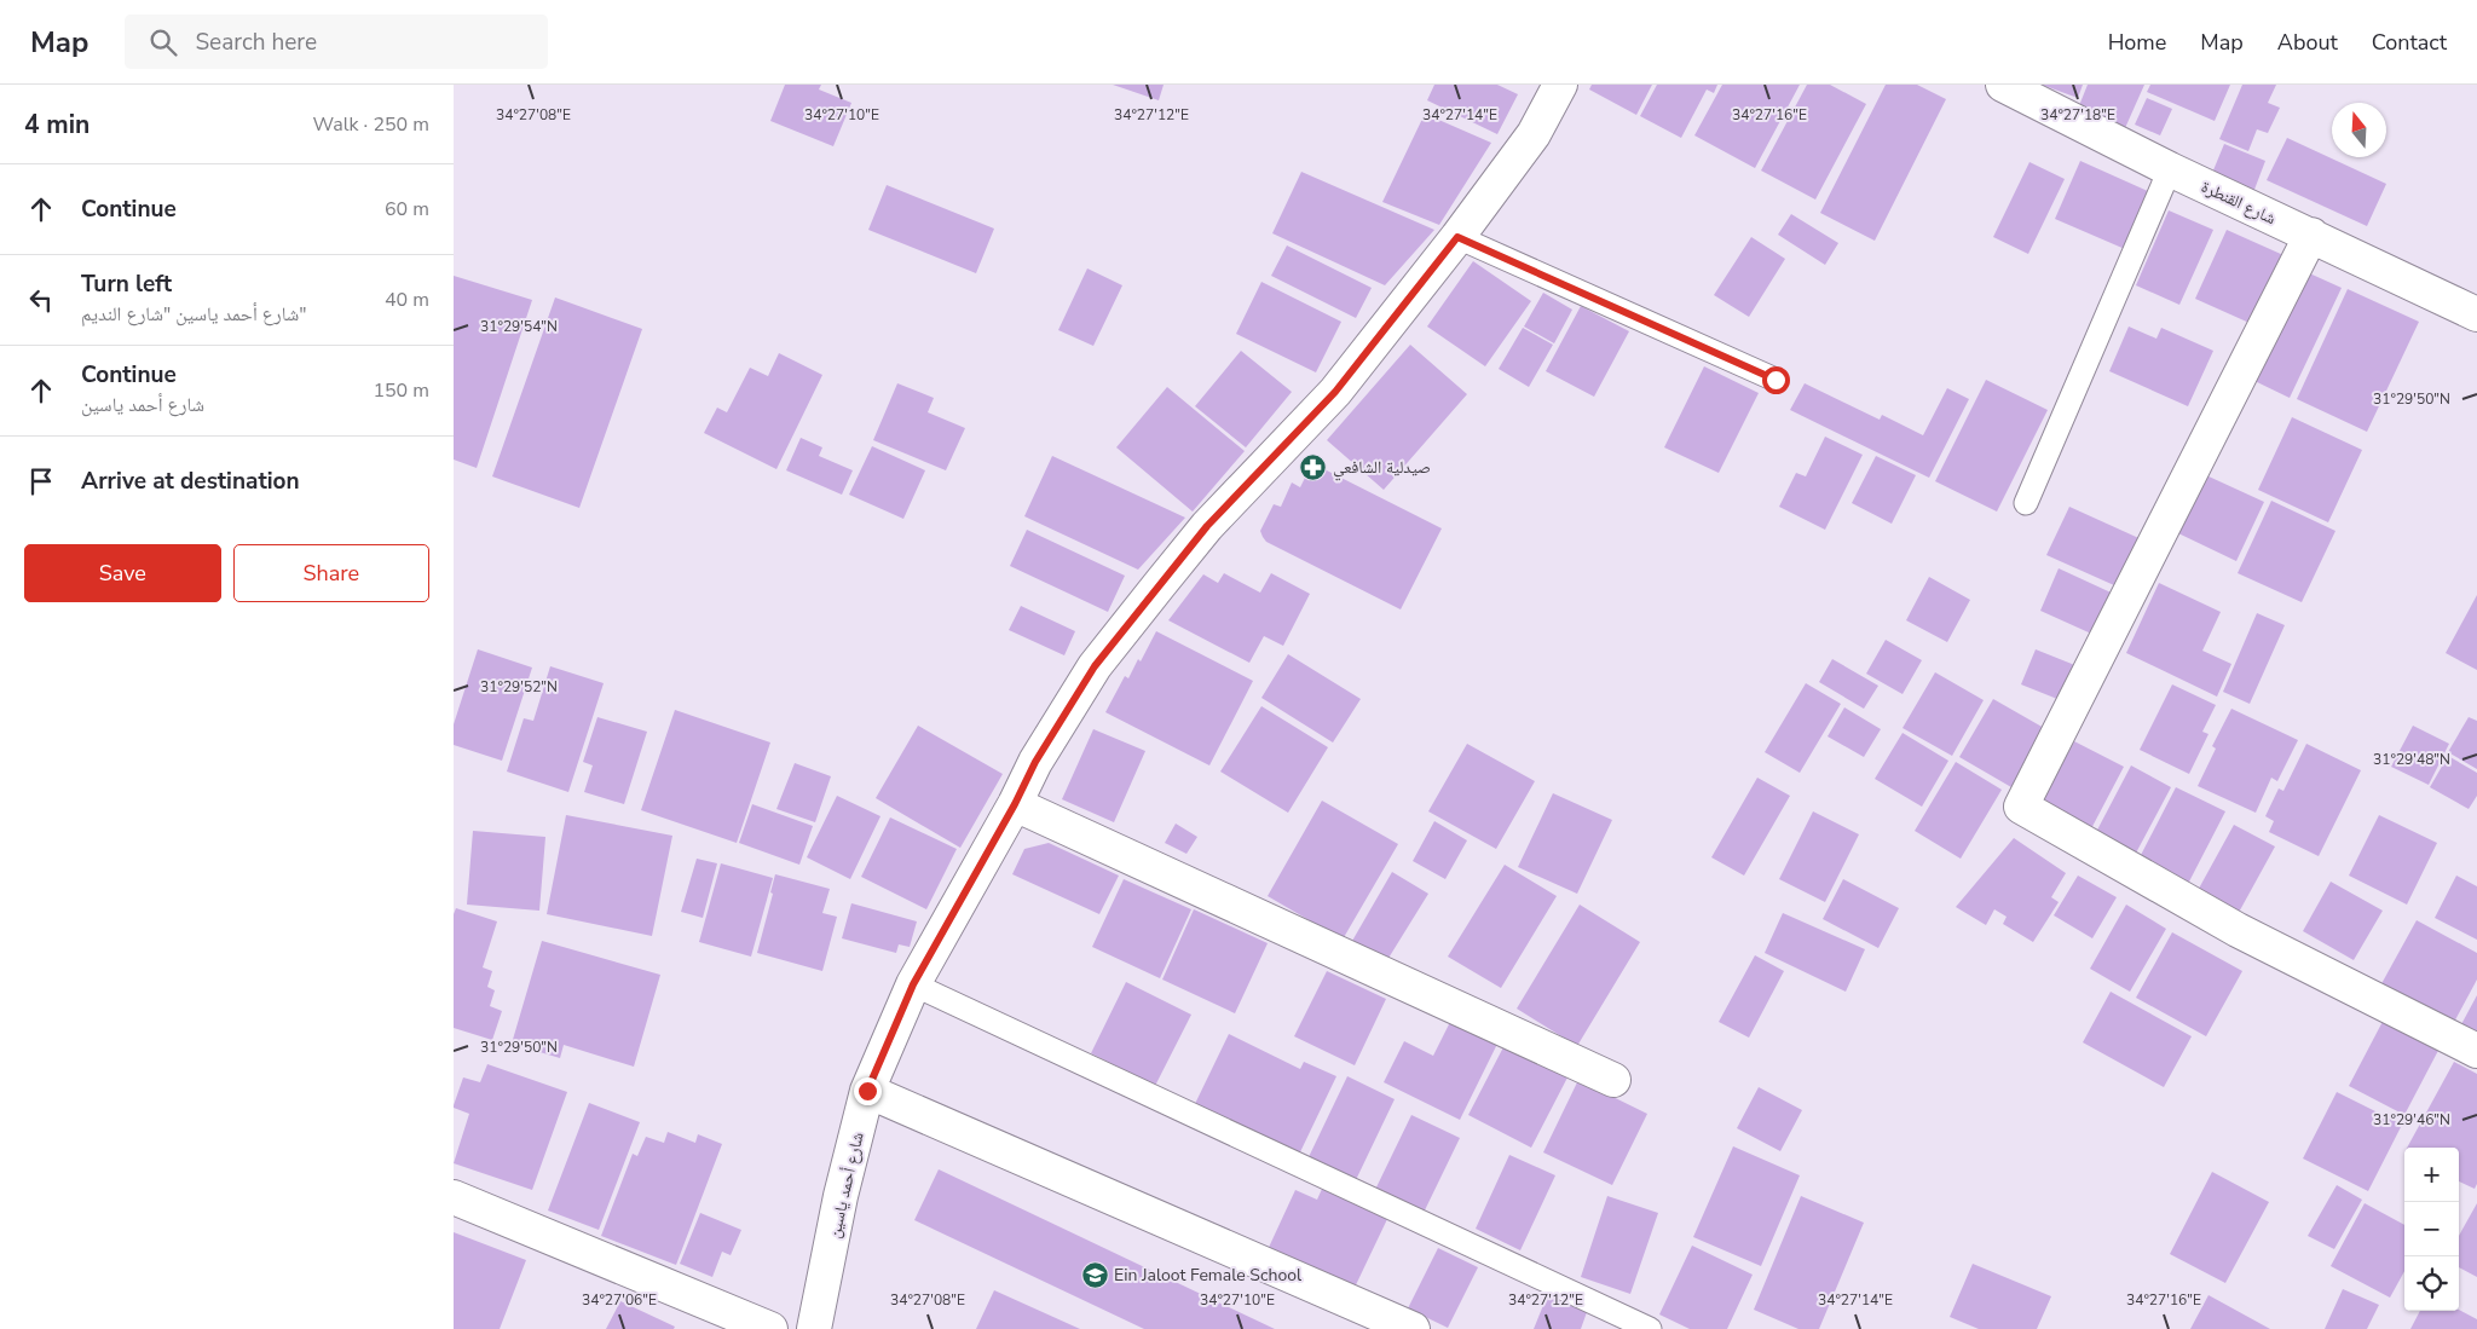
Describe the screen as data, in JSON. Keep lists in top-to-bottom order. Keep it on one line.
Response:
{"streets":{"street":["شارع القنطرة","شارع أحمد ياسين"]},"places":{"pharmacy":["صيدلية الشافعي"],"school or university":["Ein Jaloot Female School"]},"north":"top","page":{"header":"Map","search":"Search here","nav":["Home","Map","About","Contact"],"heading":["4 min","Walk · 250 m"],"list":[["Continue","60 m"],["Turn left","شارع أحمد ياسين \"شارع النديم\"","40 m"],["Continue","شارع أحمد ياسين","150 m"],"Arrive at destination"],"buttons":["Save","Share"],"map_buttons":["+","−"]},"coordinates":["34°27'08\"E","34°27'10\"E","34°27'12\"E","34°27'14\"E","34°27'16\"E","34°27'18\"E","31°29'54\"N","31°29'50\"N","31°29'52\"N","31°29'48\"N","31°29'46\"N","34°27'06\"E"]}
